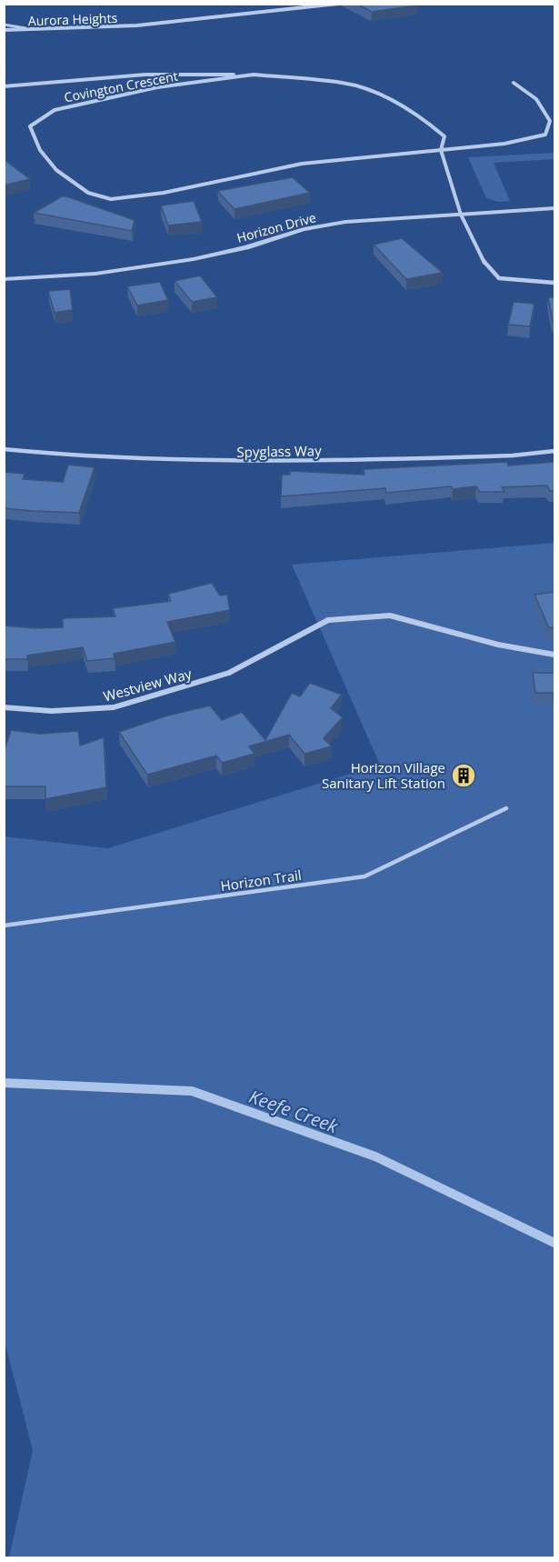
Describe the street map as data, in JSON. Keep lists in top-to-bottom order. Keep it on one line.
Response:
{"streets":{"street":["Aurora Heights","Covington Crescent","Horizon Drive","Spyglass Way","Westview Way"],"lane":["Horizon Trail"]},"crossings":[["Covington Crescent","Horizon Drive"]],"water":["Keefe Creek"],"places":{"building":["Horizon Village Sanitary Lift Station"]}}
